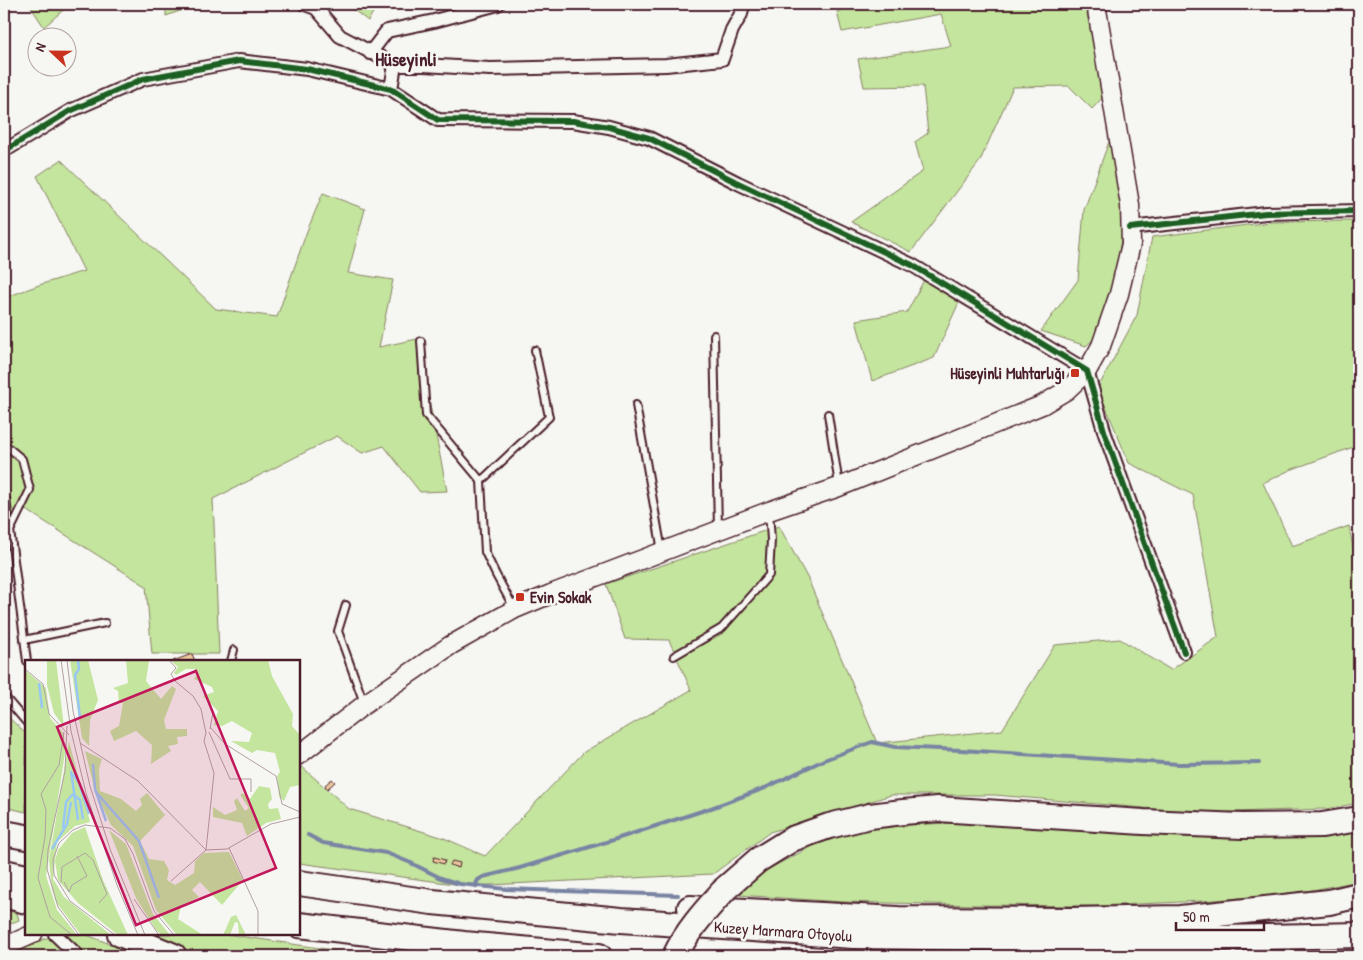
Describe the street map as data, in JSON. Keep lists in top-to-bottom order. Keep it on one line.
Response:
{"streets":{"highway":["Kuzey Marmara Otoyolu"]},"districts":["Hüseyinli"],"places":{"transit":["Hüseyinli Muhtarlığı","Evin Sokak"]},"scale_bar":"50 m","north":"left"}
